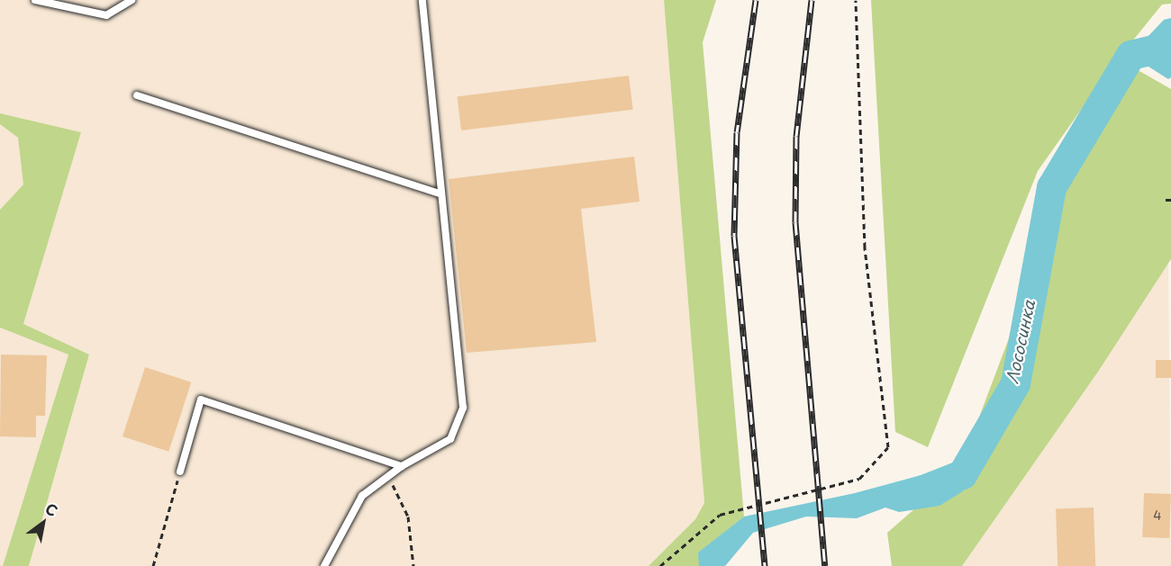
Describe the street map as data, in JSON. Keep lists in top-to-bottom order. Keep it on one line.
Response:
{"water":["Лососинка"],"house_numbers":["4"],"north":"top right"}
